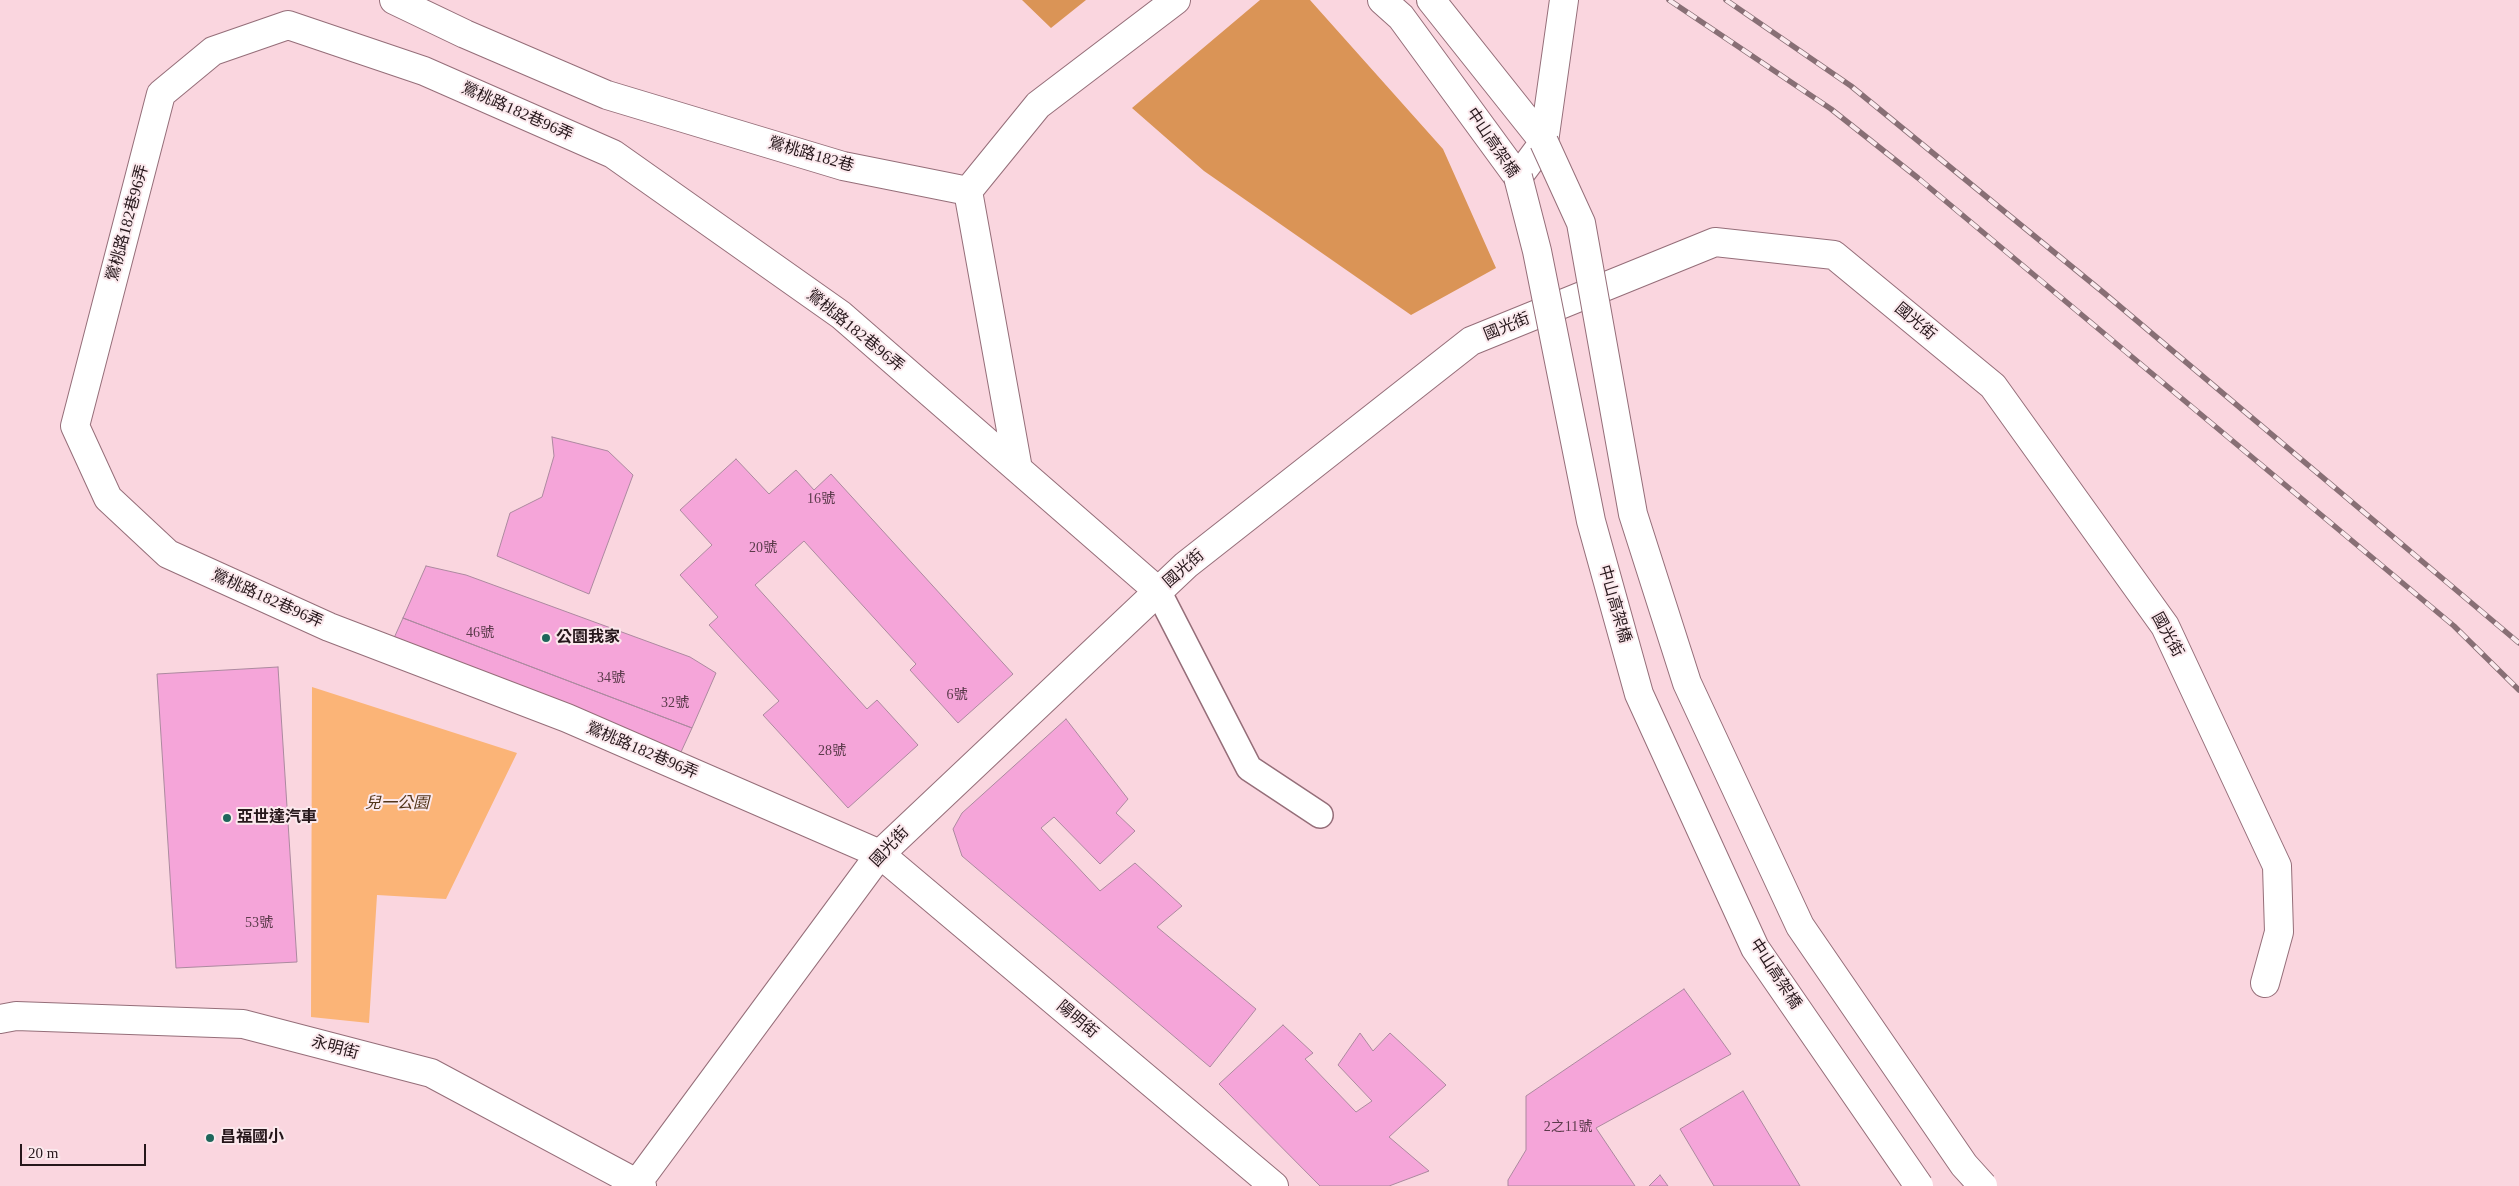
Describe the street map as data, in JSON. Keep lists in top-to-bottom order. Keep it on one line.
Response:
{"streets":{"street":["鶯桃路182巷96弄","中山高架橋","鶯桃路182巷","國光街","陽明街","永明街"]},"crossings":[["鶯桃路182巷96弄","國光街"],["鶯桃路182巷96弄","陽明街"],["國光街","陽明街"],["國光街","永明街"]],"parks":["兒一公園"],"places":["公園我家","亞世達汽車","昌福國小"],"house_numbers":["16號","20號","46號","34號","6號","32號","28號","53號","2之11號"],"scale_bar":"20 m"}
